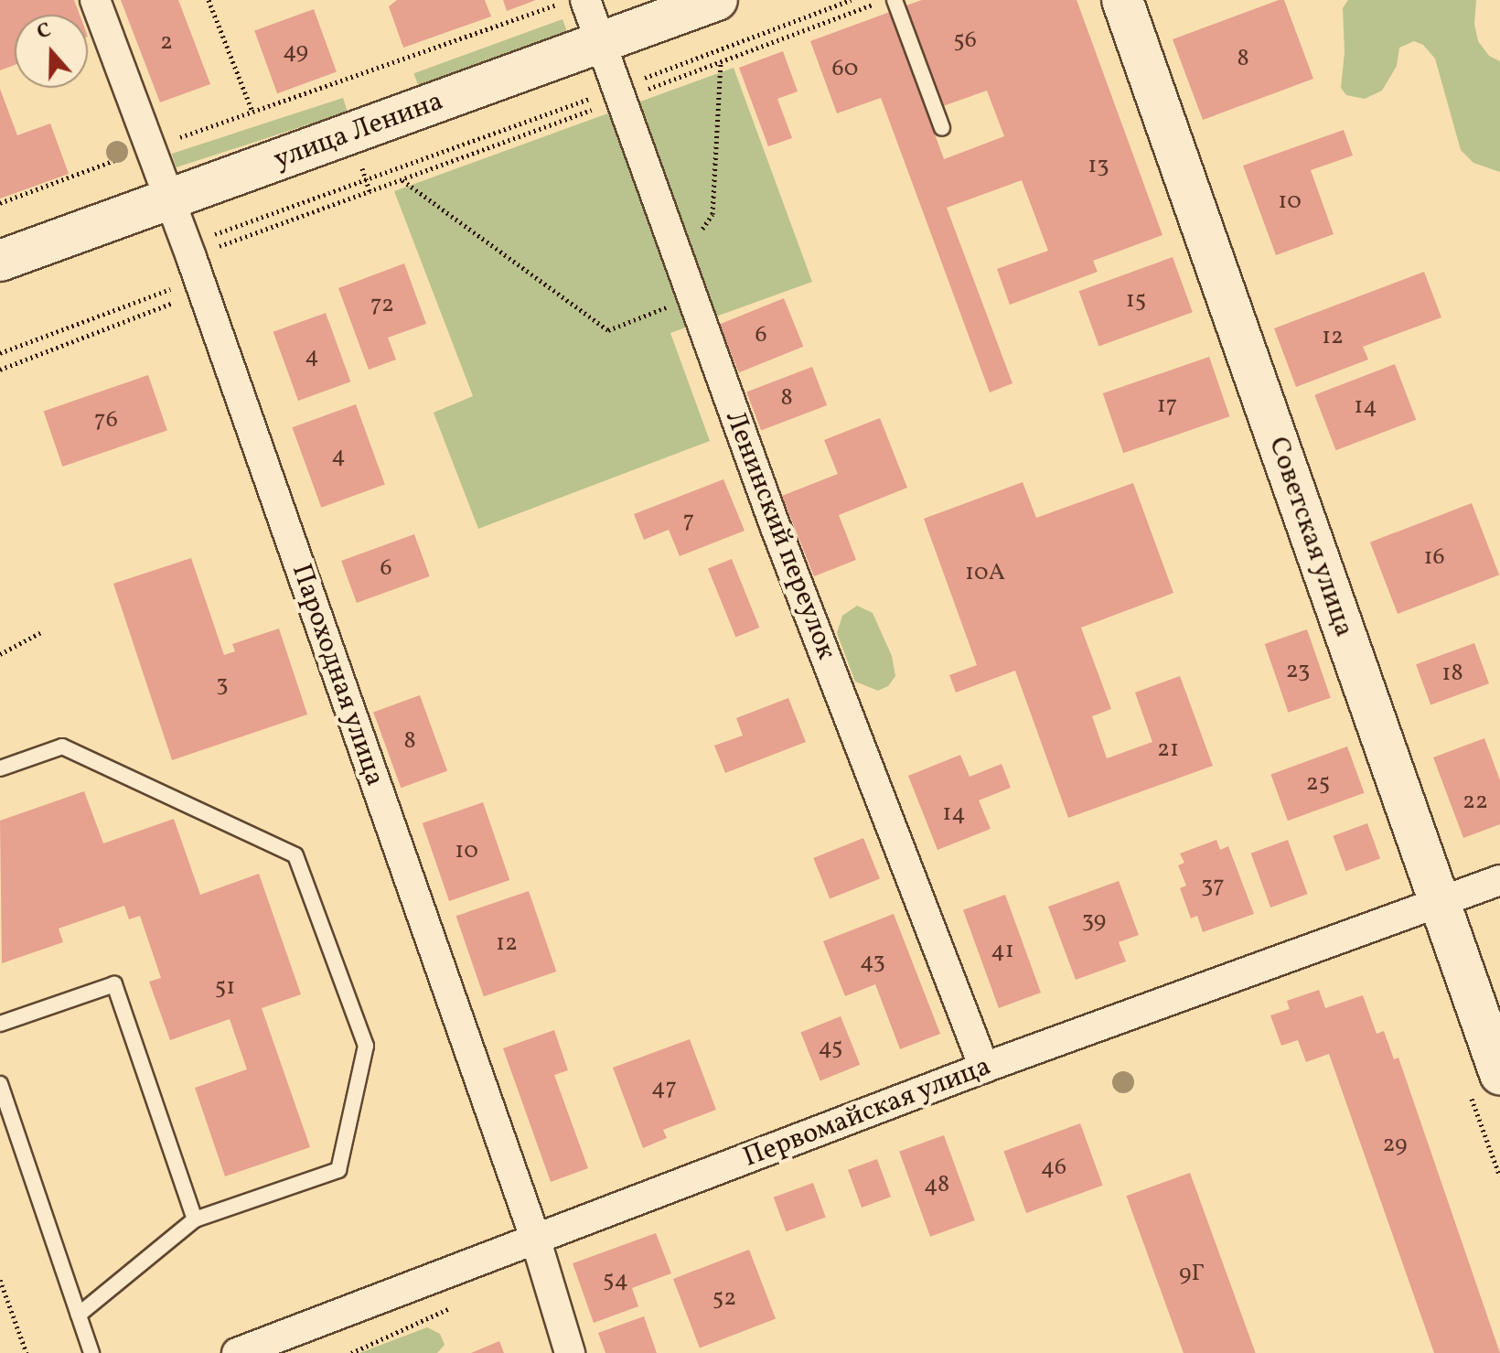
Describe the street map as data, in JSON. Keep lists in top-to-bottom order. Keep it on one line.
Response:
{"streets":{"street":["улица Ленина","Ленинский переулок","Советская улица","Пароходная улица","Первомайская улица"]},"crossings":[["улица Ленина","Ленинский переулок"],["улица Ленина","Пароходная улица"],["Ленинский переулок","Первомайская улица"],["Советская улица","Первомайская улица"],["Пароходная улица","Первомайская улица"]],"house_numbers":["56","2","49","8","60","13","10","15","72","6","12","4","8","17","14","76","4","7","16","6","10А","23","18","3","8","21","25","22","14","10","37","39","12","41","43","51","45","47","29","46","48","9Г","54","52"],"north":"top"}
